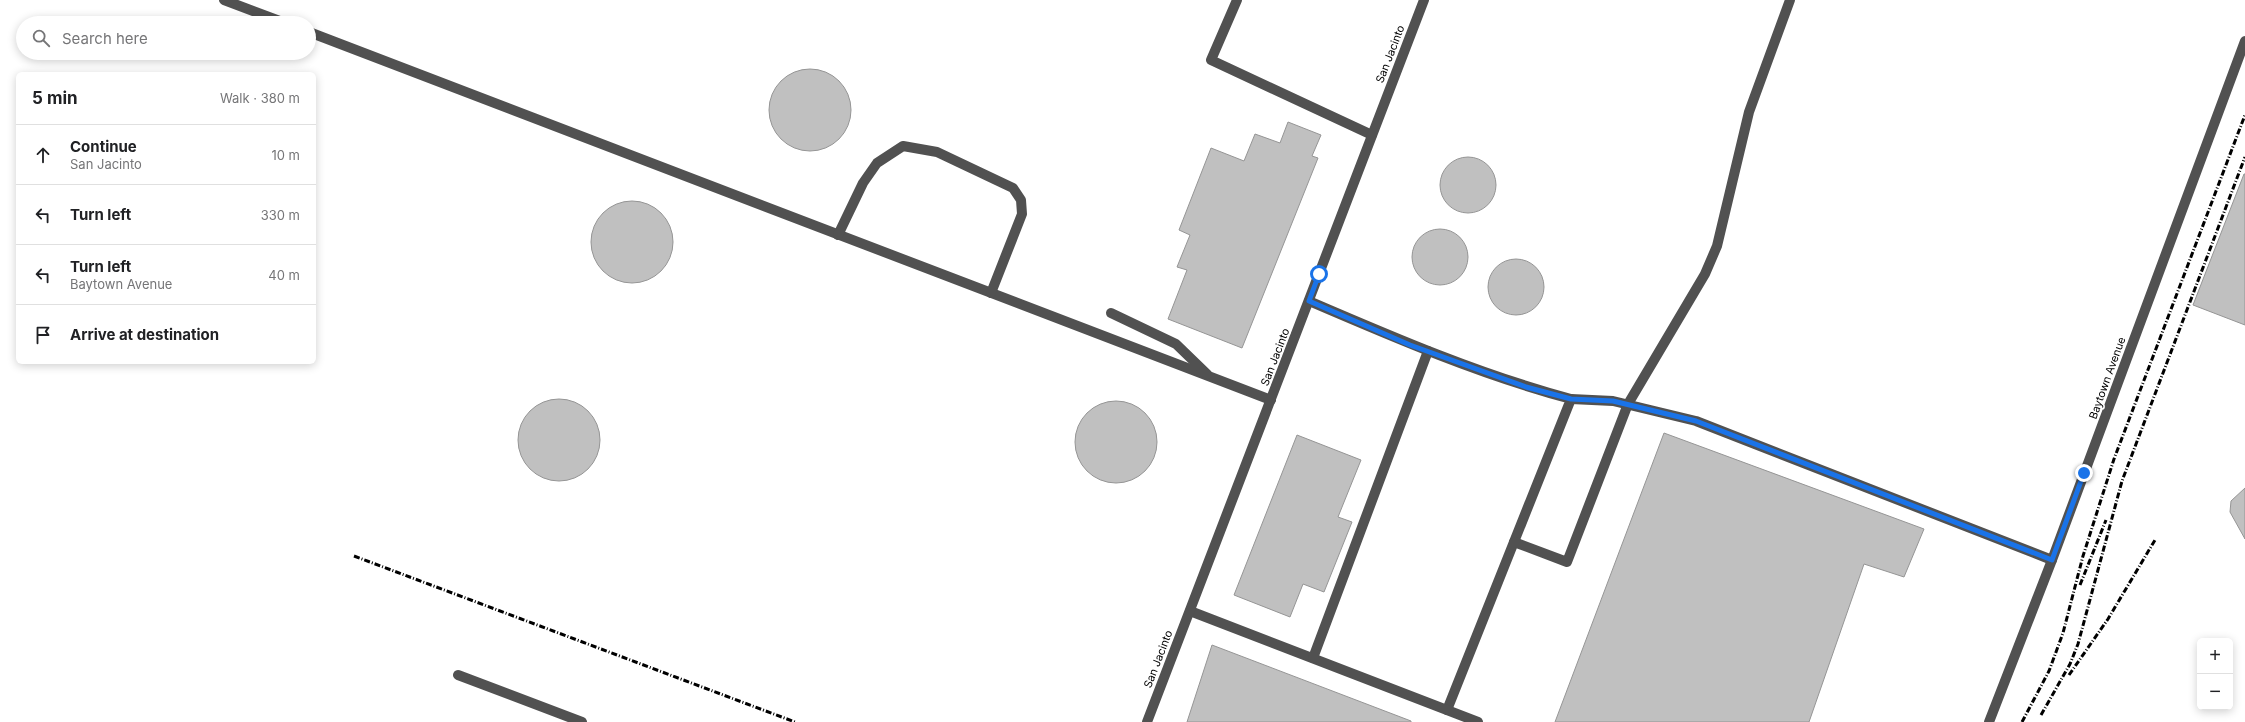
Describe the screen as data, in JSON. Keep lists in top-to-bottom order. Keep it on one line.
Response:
{"streets":{"street":["San Jacinto","Baytown Avenue"]},"page":{"search":"Search here","heading":["5 min","Walk · 380 m"],"list":[["Continue","San Jacinto","10 m"],["Turn left","330 m"],["Turn left","Baytown Avenue","40 m"],"Arrive at destination"],"map_buttons":["+","−"]}}
